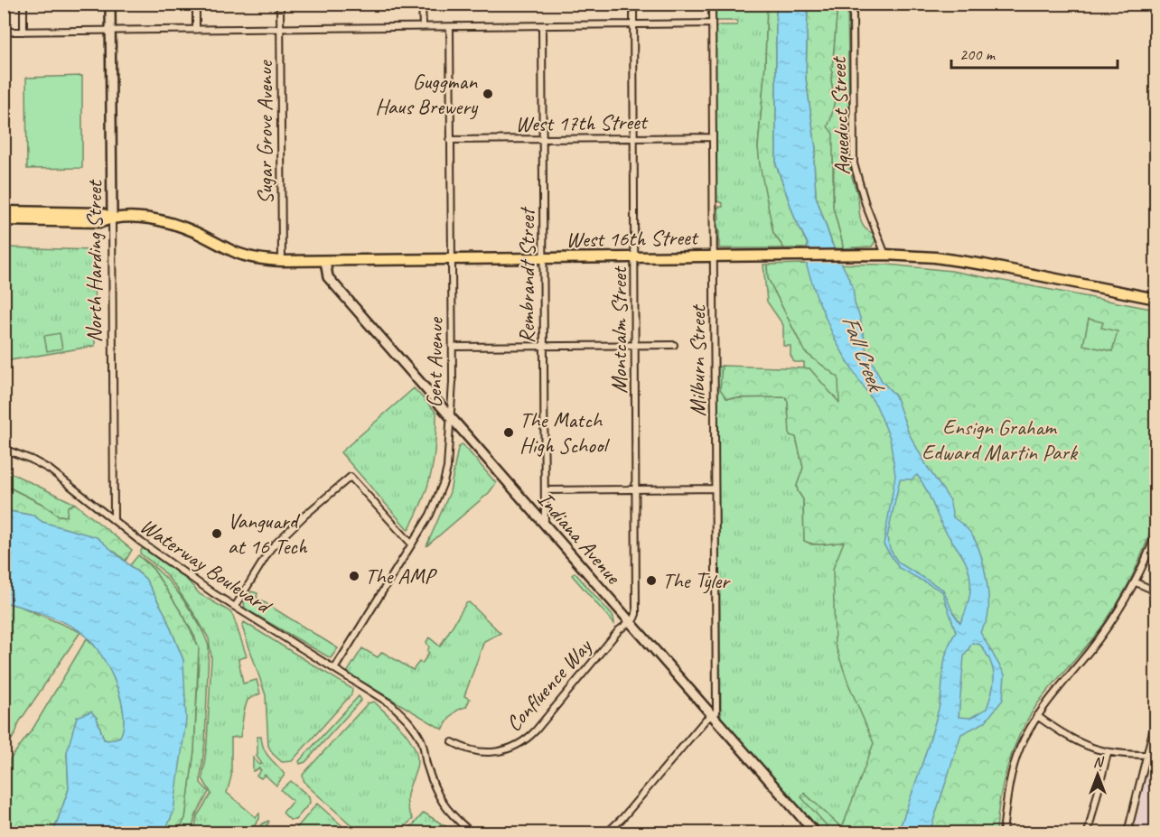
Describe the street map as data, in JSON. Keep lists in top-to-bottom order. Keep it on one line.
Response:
{"streets":{"main road":["West 16th Street","North Harding Street","Indiana Avenue"],"street":["Aqueduct Street","West 17th Street","Sugar Grove Avenue","Rembrandt Street","Montcalm Street","Milburn Street","Gent Avenue","Waterway Boulevard","Confluence Way"]},"crossings":[["Aqueduct Street","West 16th Street"],["West 17th Street","Rembrandt Street"],["West 17th Street","Montcalm Street"],["West 17th Street","Milburn Street"],["West 17th Street","Gent Avenue"],["Sugar Grove Avenue","West 16th Street"],["West 16th Street","North Harding Street"],["West 16th Street","Rembrandt Street"],["West 16th Street","Montcalm Street"],["West 16th Street","Milburn Street"],["West 16th Street","Gent Avenue"],["West 16th Street","Indiana Avenue"],["North Harding Street","Waterway Boulevard"],["Rembrandt Street","Indiana Avenue"],["Montcalm Street","Indiana Avenue"],["Montcalm Street","Confluence Way"],["Milburn Street","Indiana Avenue"],["Gent Avenue","Indiana Avenue"],["Gent Avenue","Waterway Boulevard"],["Indiana Avenue","Confluence Way"]],"water":["Fall Creek"],"parks":["Ensign Graham Edward Martin Park"],"places":["Guggman Haus Brewery","The Match High School","Vanguard at 16 Tech","The AMP","The Tyler"],"scale_bar":"200 m","north":"top"}
